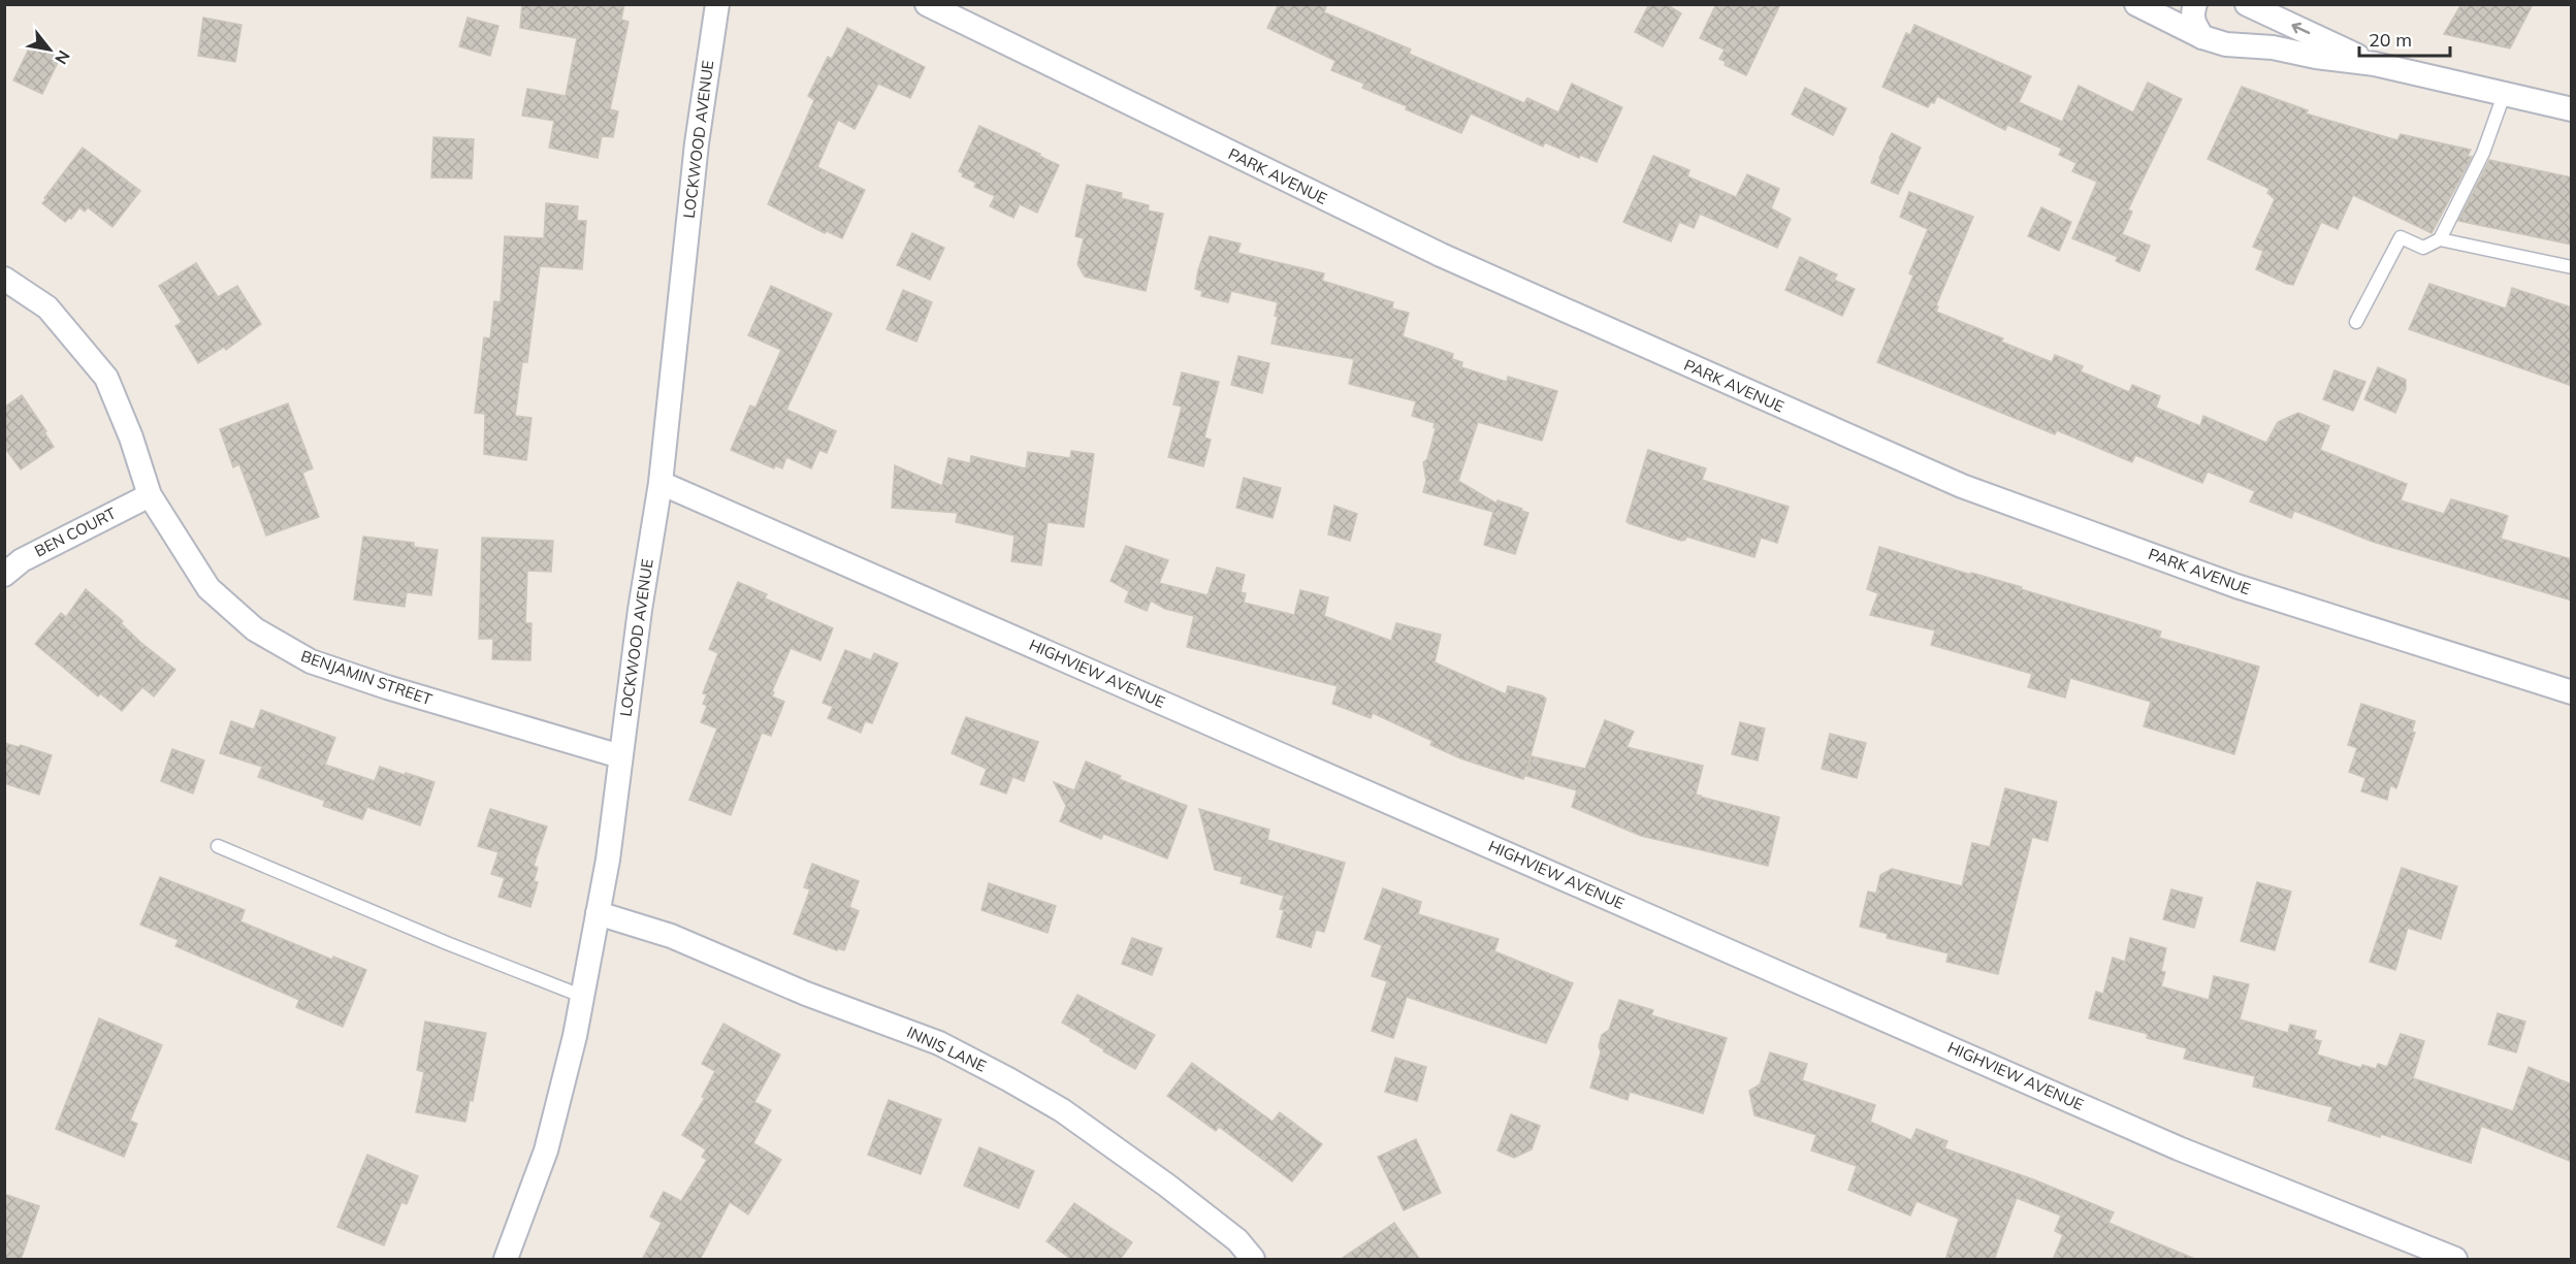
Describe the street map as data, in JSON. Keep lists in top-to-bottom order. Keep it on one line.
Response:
{"streets":{"street":["LOCKWOOD AVENUE","PARK AVENUE","BEN COURT","HIGHVIEW AVENUE","BENJAMIN STREET","INNIS LANE"]},"crossings":[["LOCKWOOD AVENUE","HIGHVIEW AVENUE"],["LOCKWOOD AVENUE","BENJAMIN STREET"],["LOCKWOOD AVENUE","INNIS LANE"],["BEN COURT","BENJAMIN STREET"]],"scale_bar":"20 m","north":"bottom right"}
